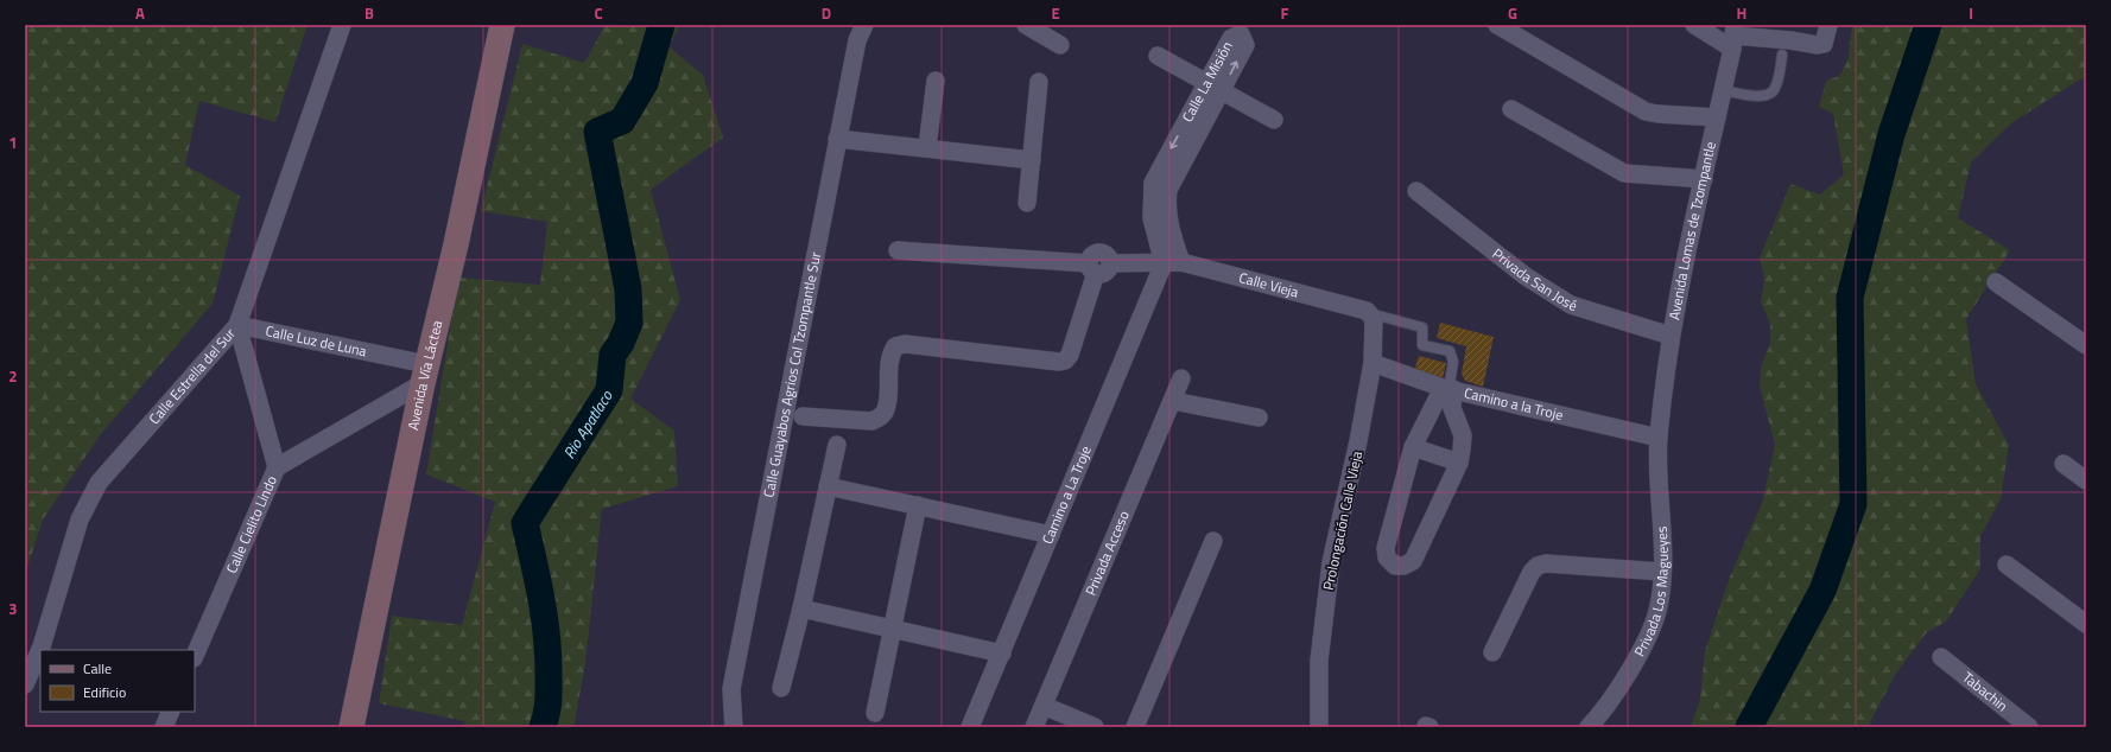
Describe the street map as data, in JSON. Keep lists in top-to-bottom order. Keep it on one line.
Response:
{"streets":{"street":["Calle La Misión","Avenida Lomas de Tzompantle","Privada San José","Calle Vieja","Calle Luz de Luna","Calle Guayabos Agrios Col Tzompantle Sur","Calle Estrella del Sur","Avenida Vía Láctea","Camino a la Troje","Camino a La Troje","Prolongación Calle Vieja","Calle Cielito Lindo","Privada Acceso","Privada Los Magueyes","Tabachin"]},"crossings":[["Calle La Misión","Calle Vieja"],["Calle La Misión","Camino a La Troje"],["Avenida Lomas de Tzompantle","Privada San José"],["Avenida Lomas de Tzompantle","Camino a la Troje"],["Avenida Lomas de Tzompantle","Privada Los Magueyes"],["Calle Vieja","Camino a La Troje"],["Calle Vieja","Prolongación Calle Vieja"],["Calle Luz de Luna","Calle Estrella del Sur"],["Calle Luz de Luna","Avenida Vía Láctea"],["Calle Luz de Luna","Calle Cielito Lindo"],["Avenida Vía Láctea","Calle Cielito Lindo"],["Camino a la Troje","Prolongación Calle Vieja"],["Camino a la Troje","Privada Los Magueyes"]],"water":["Rio Apatlaco"],"legend":["Calle","Edificio"],"grid":{"columns":["A","B","C","D","E","F","G","H","I"],"rows":["1","2","3"]}}
